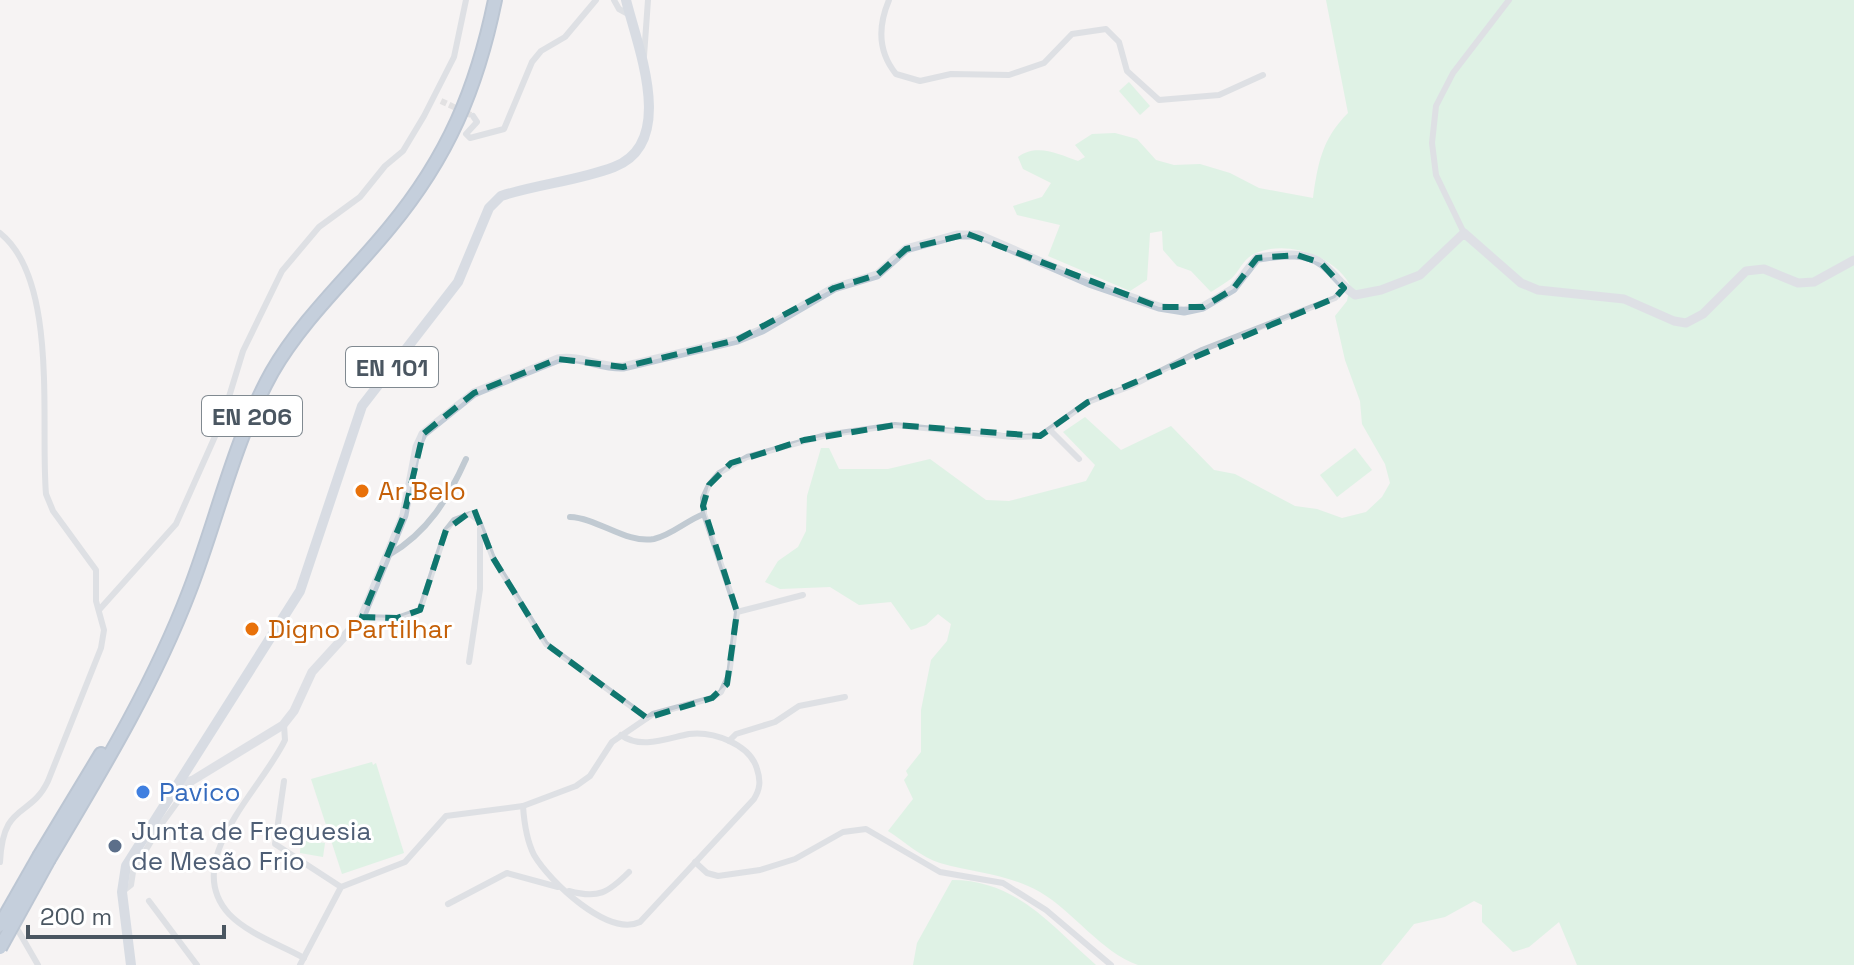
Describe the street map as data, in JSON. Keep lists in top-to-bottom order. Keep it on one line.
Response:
{"streets":{"highway":["EN 206"],"main road":["EN 101"]},"places":["Ar Belo","Digno Partilhar","Pavico","Junta de Freguesia de Mesão Frio"],"scale_bar":"200 m"}
